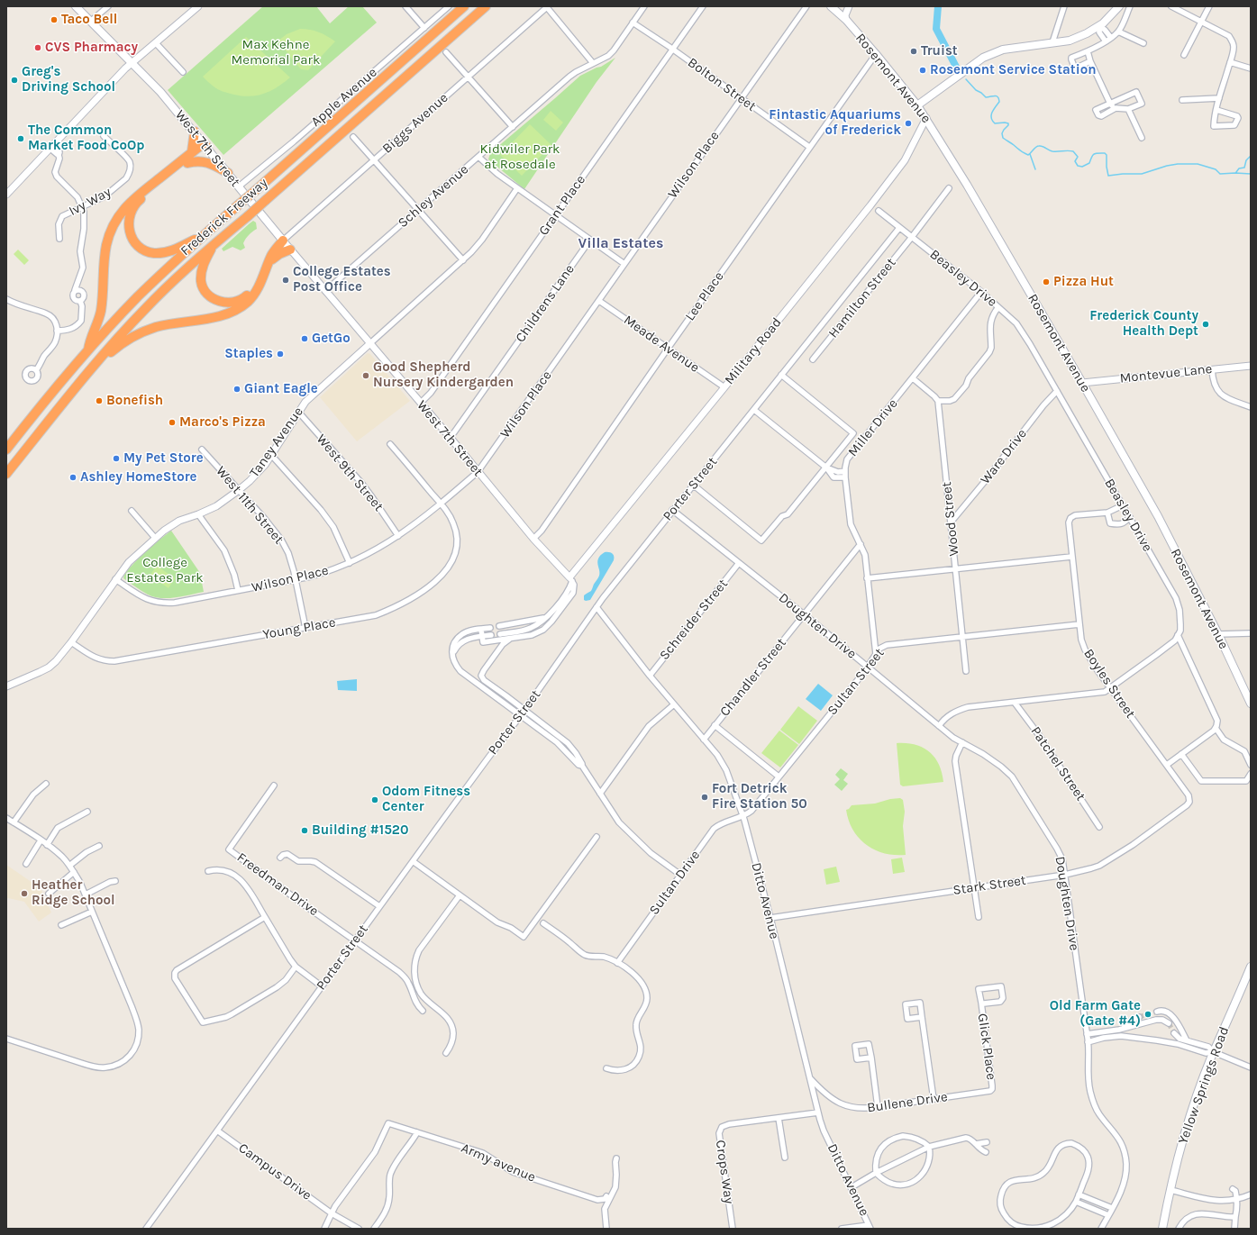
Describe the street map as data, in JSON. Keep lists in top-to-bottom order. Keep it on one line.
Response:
{"streets":{"highway":["Frederick Freeway"],"main road":["Rosemont Avenue","West 7th Street","Yellow Springs Road"],"street":["Bolton Street","Apple Avenue","Biggs Avenue","Wilson Place","Schley Avenue","Ivy Way","Grant Place","Beasley Drive","Lee Place","Hamilton Street","Childrens Lane","Meade Avenue","Military Road","Montevue Lane","Miller Drive","Taney Avenue","Ware Drive","West 9th Street","Porter Street","West 11th Street","Wood Street","Schreider Street","Doughten Drive","Young Place","Chandler Street","Sultan Street","Boyles Street","Patchel Street","Sultan Drive","Freedman Drive","Stark Street","Ditto Avenue","Glick Place","Bullene Drive","Army avenue","Campus Drive","Crops Way"]},"crossings":[["Rosemont Avenue","Lee Place"],["Rosemont Avenue","Military Road"],["Rosemont Avenue","Montevue Lane"],["Bolton Street","Wilson Place"],["Bolton Street","Grant Place"],["Bolton Street","Lee Place"],["Apple Avenue","West 7th Street"],["Biggs Avenue","West 7th Street"],["West 7th Street","Wilson Place"],["West 7th Street","Schley Avenue"],["West 7th Street","Grant Place"],["West 7th Street","Lee Place"],["West 7th Street","Childrens Lane"],["West 7th Street","Military Road"],["West 7th Street","Taney Avenue"],["Wilson Place","Meade Avenue"],["Wilson Place","Taney Avenue"],["Wilson Place","West 9th Street"],["Wilson Place","West 11th Street"],["Wilson Place","Young Place"],["Beasley Drive","Hamilton Street"],["Beasley Drive","Miller Drive"],["Beasley Drive","Ware Drive"],["Beasley Drive","Porter Street"],["Beasley Drive","Boyles Street"],["Lee Place","Meade Avenue"],["Meade Avenue","Military Road"],["Miller Drive","Chandler Street"],["Miller Drive","Sultan Street"],["Taney Avenue","West 9th Street"],["Taney Avenue","West 11th Street"],["Taney Avenue","Young Place"],["Ware Drive","Wood Street"],["Porter Street","Doughten Drive"],["Porter Street","Freedman Drive"],["Porter Street","Ditto Avenue"],["Porter Street","Campus Drive"],["West 11th Street","Young Place"],["Wood Street","Sultan Street"],["Schreider Street","Doughten Drive"],["Schreider Street","Ditto Avenue"],["Doughten Drive","Chandler Street"],["Doughten Drive","Sultan Street"],["Doughten Drive","Stark Street"],["Chandler Street","Ditto Avenue"],["Sultan Street","Boyles Street"],["Sultan Street","Sultan Drive"],["Sultan Street","Ditto Avenue"],["Boyles Street","Stark Street"],["Sultan Drive","Ditto Avenue"],["Stark Street","Ditto Avenue"],["Ditto Avenue","Bullene Drive"],["Ditto Avenue","Crops Way"],["Glick Place","Bullene Drive"],["Army avenue","Campus Drive"]],"districts":["Villa Estates"],"parks":["Max Kehne Memorial Park","Kidwiler Park at Rosedale","College Estates Park"],"places":["Taco Bell","CVS Pharmacy","Truist","Rosemont Service Station","Greg's Driving School","Fintastic Aquariums of Frederick","The Common Market Food CoOp","College Estates Post Office","Pizza Hut","Frederick County Health Dept","GetGo","Staples","Good Shepherd Nursery Kindergarden","Giant Eagle","Bonefish","Marco's Pizza","My Pet Store","Ashley HomeStore","Fort Detrick Fire Station 50","Odom Fitness Center","Building #1520","Heather Ridge School","Old Farm Gate (Gate #4)"]}
